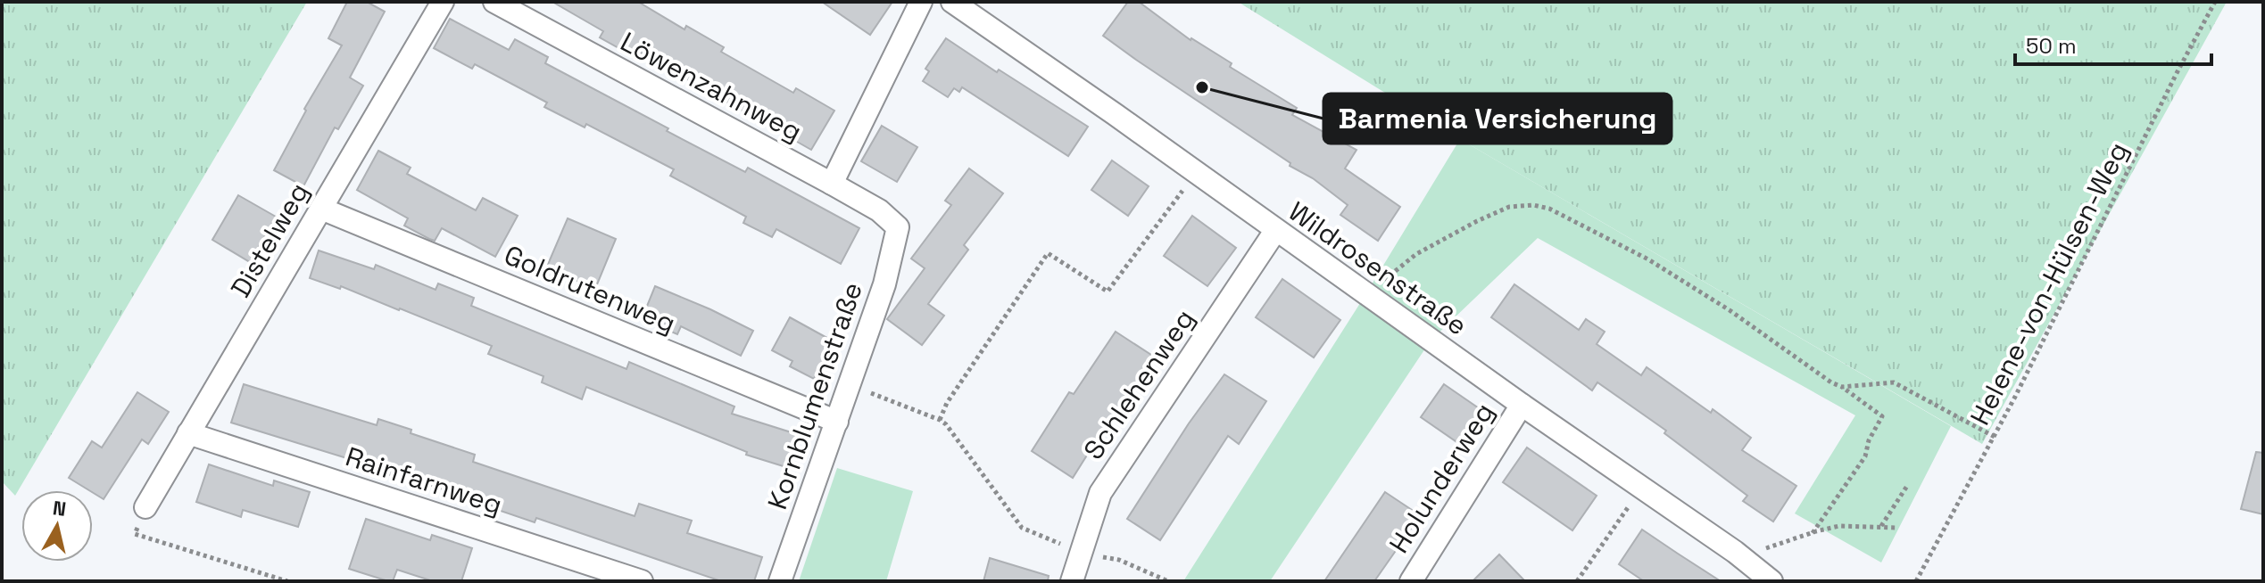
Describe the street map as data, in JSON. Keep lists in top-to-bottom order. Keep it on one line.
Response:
{"streets":{"street":["Löwenzahnweg","Distelweg","Wildrosenstraße","Goldrutenweg","Schlehenweg","Kornblumenstraße","Holunderweg","Rainfarnweg"],"path":["Helene-von-Hülsen-Weg"]},"crossings":[["Löwenzahnweg","Kornblumenstraße"],["Distelweg","Goldrutenweg"],["Distelweg","Rainfarnweg"],["Wildrosenstraße","Schlehenweg"],["Wildrosenstraße","Holunderweg"],["Goldrutenweg","Kornblumenstraße"]],"places":["Barmenia Versicherung"],"scale_bar":"50 m","north":"top"}
